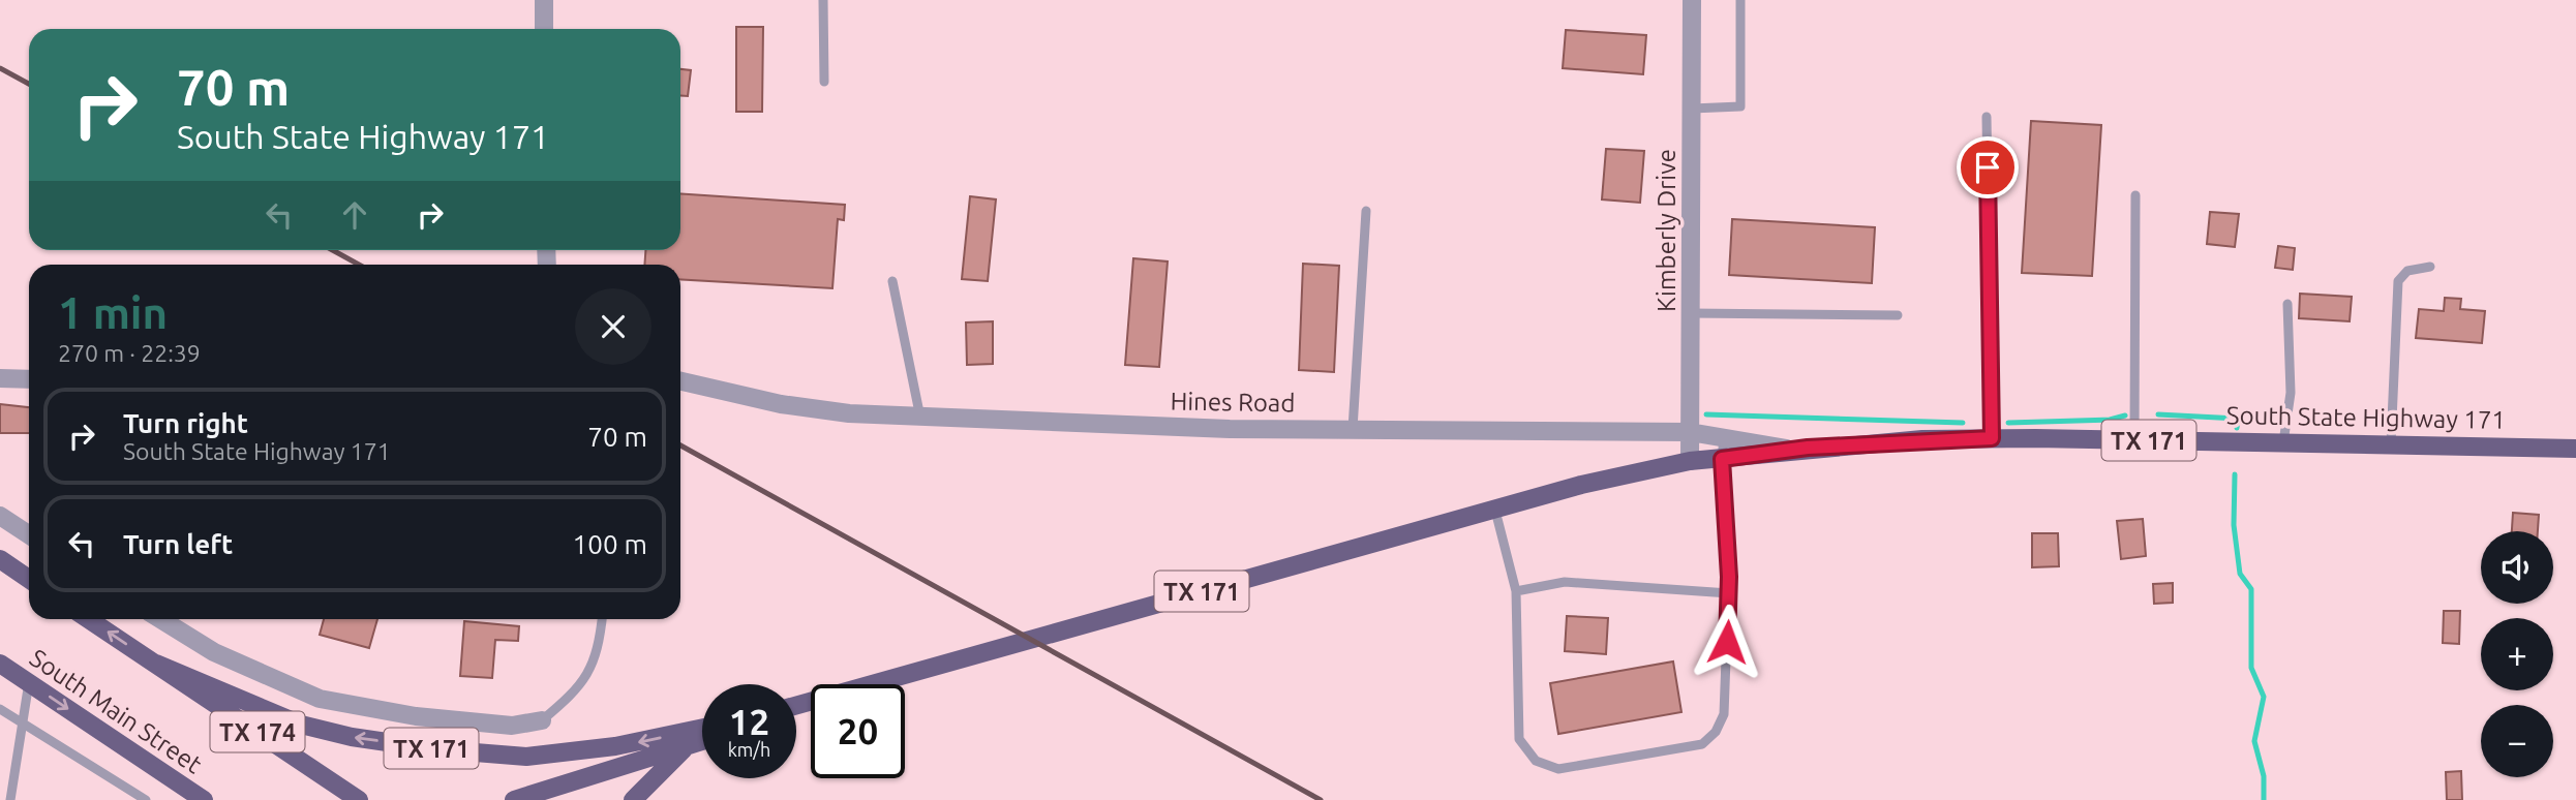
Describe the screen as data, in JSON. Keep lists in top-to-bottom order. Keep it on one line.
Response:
{"streets":{"main road":["South State Highway 171","TX 171","South Main Street","TX 174"],"street":["Kimberly Drive","Hines Road"]},"crossings":[["Kimberly Drive","Hines Road"],["Kimberly Drive","TX 171"],["Hines Road","South State Highway 171"],["South State Highway 171","TX 171"],["TX 171","TX 174"]],"page":{"turn":["70 m","South State Highway 171"],"heading":["1 min","270 m · 22:39"],"list":[{"name":"Turn right","note":"South State Highway 171","value":"70 m"},{"name":"Turn left","value":"100 m"}],"map_buttons":["+","−"],"speed":"12 km/h","limit":"20"}}
